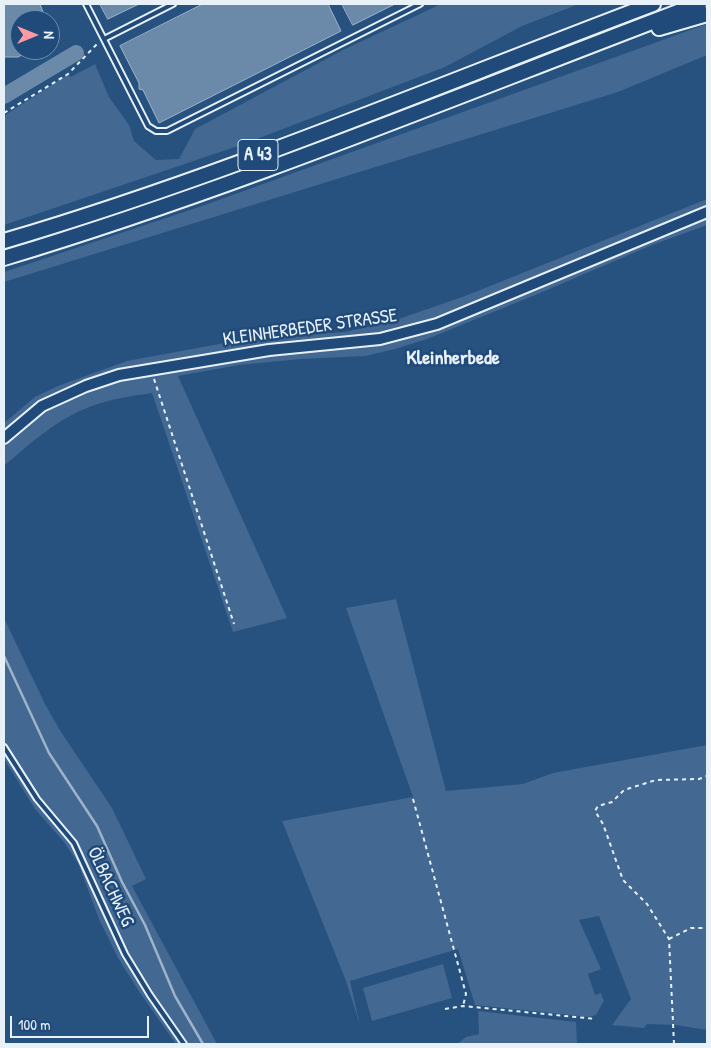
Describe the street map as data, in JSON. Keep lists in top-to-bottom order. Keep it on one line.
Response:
{"streets":{"highway":["A 43"],"street":["KLEINHERBEDER STRASSE"],"lane":["ÖLBACHWEG"]},"districts":["Kleinherbede"],"scale_bar":"100 m","north":"right"}
